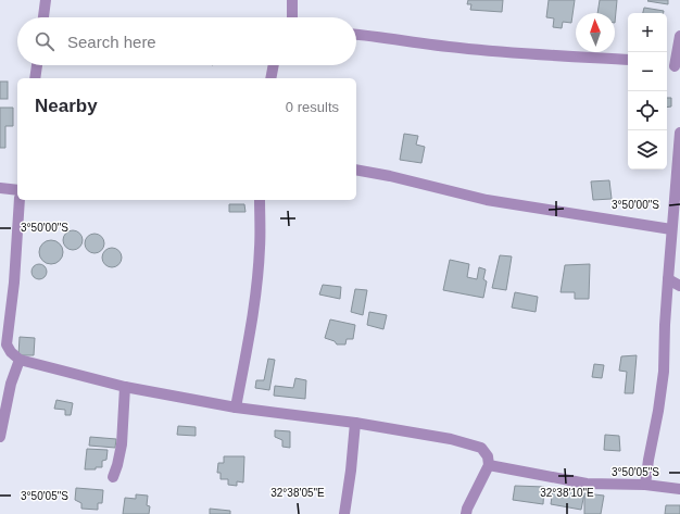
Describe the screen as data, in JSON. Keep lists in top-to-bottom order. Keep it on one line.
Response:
{"north":"top","page":{"map_buttons":["+","−"],"search":"Search here","heading":["Nearby","0 results"]},"coordinates":["3°50'00\"S","3°50'05\"S","32°38'05\"E","32°38'10\"E"]}
